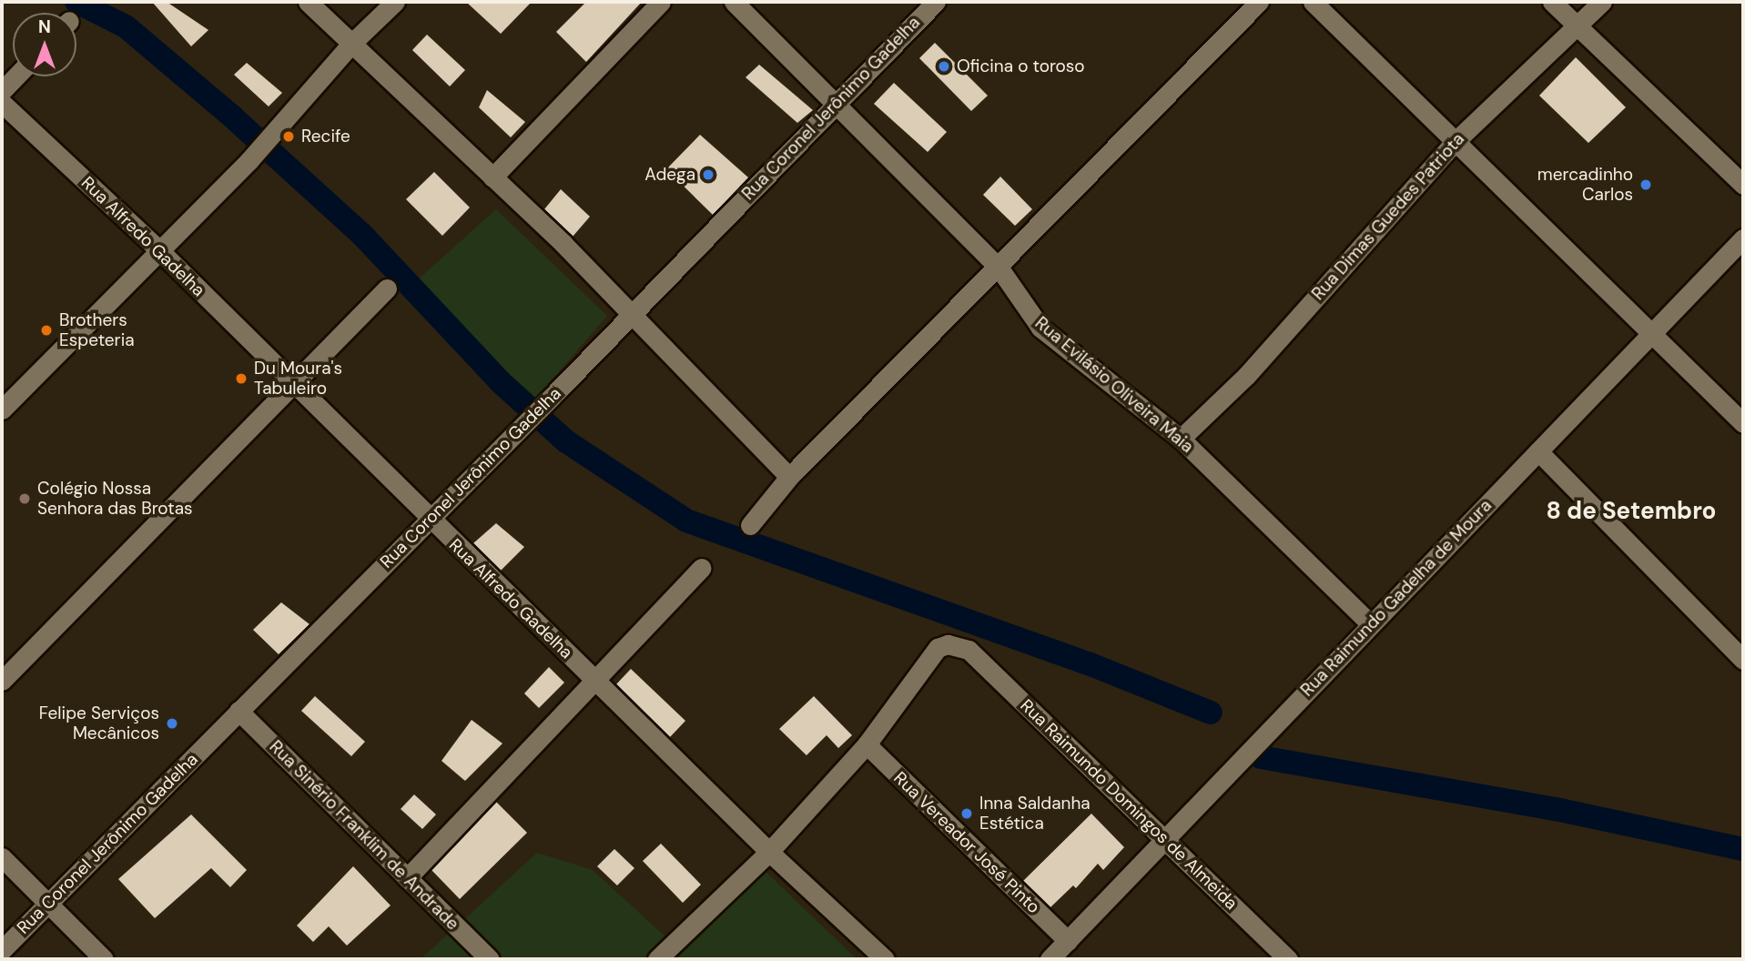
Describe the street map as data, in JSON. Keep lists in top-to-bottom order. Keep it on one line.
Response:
{"streets":{"street":["Rua Coronel Jerônimo Gadelha","Rua Dimas Guedes Patriota","Rua Alfredo Gadelha","Rua Evilásio Oliveira Maia","Rua Raimundo Gadelha de Moura","Rua Raimundo Domingos de Almeida","Rua Sinério Franklim de Andrade","Rua Vereador José Pinto"]},"crossings":[["Rua Coronel Jerônimo Gadelha","Rua Alfredo Gadelha"],["Rua Coronel Jerônimo Gadelha","Rua Evilásio Oliveira Maia"],["Rua Coronel Jerônimo Gadelha","Rua Sinério Franklim de Andrade"],["Rua Dimas Guedes Patriota","Rua Evilásio Oliveira Maia"],["Rua Evilásio Oliveira Maia","Rua Raimundo Gadelha de Moura"],["Rua Raimundo Gadelha de Moura","Rua Raimundo Domingos de Almeida"],["Rua Raimundo Gadelha de Moura","Rua Vereador José Pinto"],["Rua Raimundo Domingos de Almeida","Rua Vereador José Pinto"]],"districts":["8 de Setembro"],"places":["Oficina o toroso","Recife","Adega","mercadinho Carlos","Brothers Espeteria","Du Moura's Tabuleiro","Colégio Nossa Senhora das Brotas","Felipe Serviços Mecânicos","Inna Saldanha Estética"],"north":"top"}
